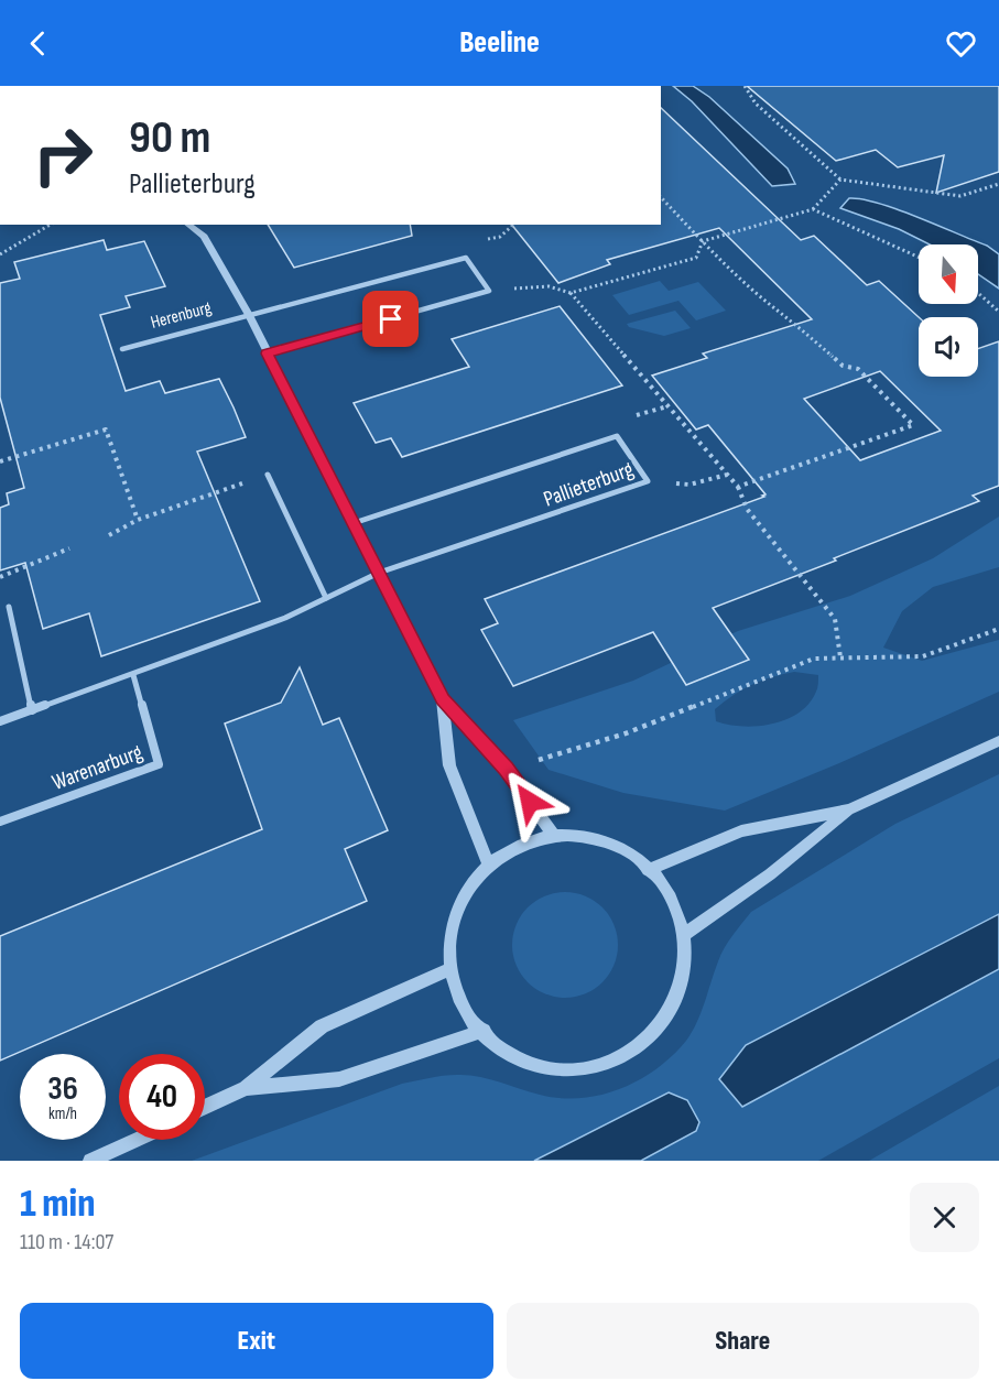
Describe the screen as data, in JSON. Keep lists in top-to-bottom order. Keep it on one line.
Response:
{"streets":{"street":["Herenburg","Pallieterburg","Warenarburg"]},"crossings":[["Herenburg","Pallieterburg"]],"north":"bottom","page":{"header":"Beeline","turn":["90 m","Pallieterburg"],"speed":"36 km/h","limit":"40","heading":["1 min","110 m · 14:07"],"buttons":["Exit","Share"]}}
